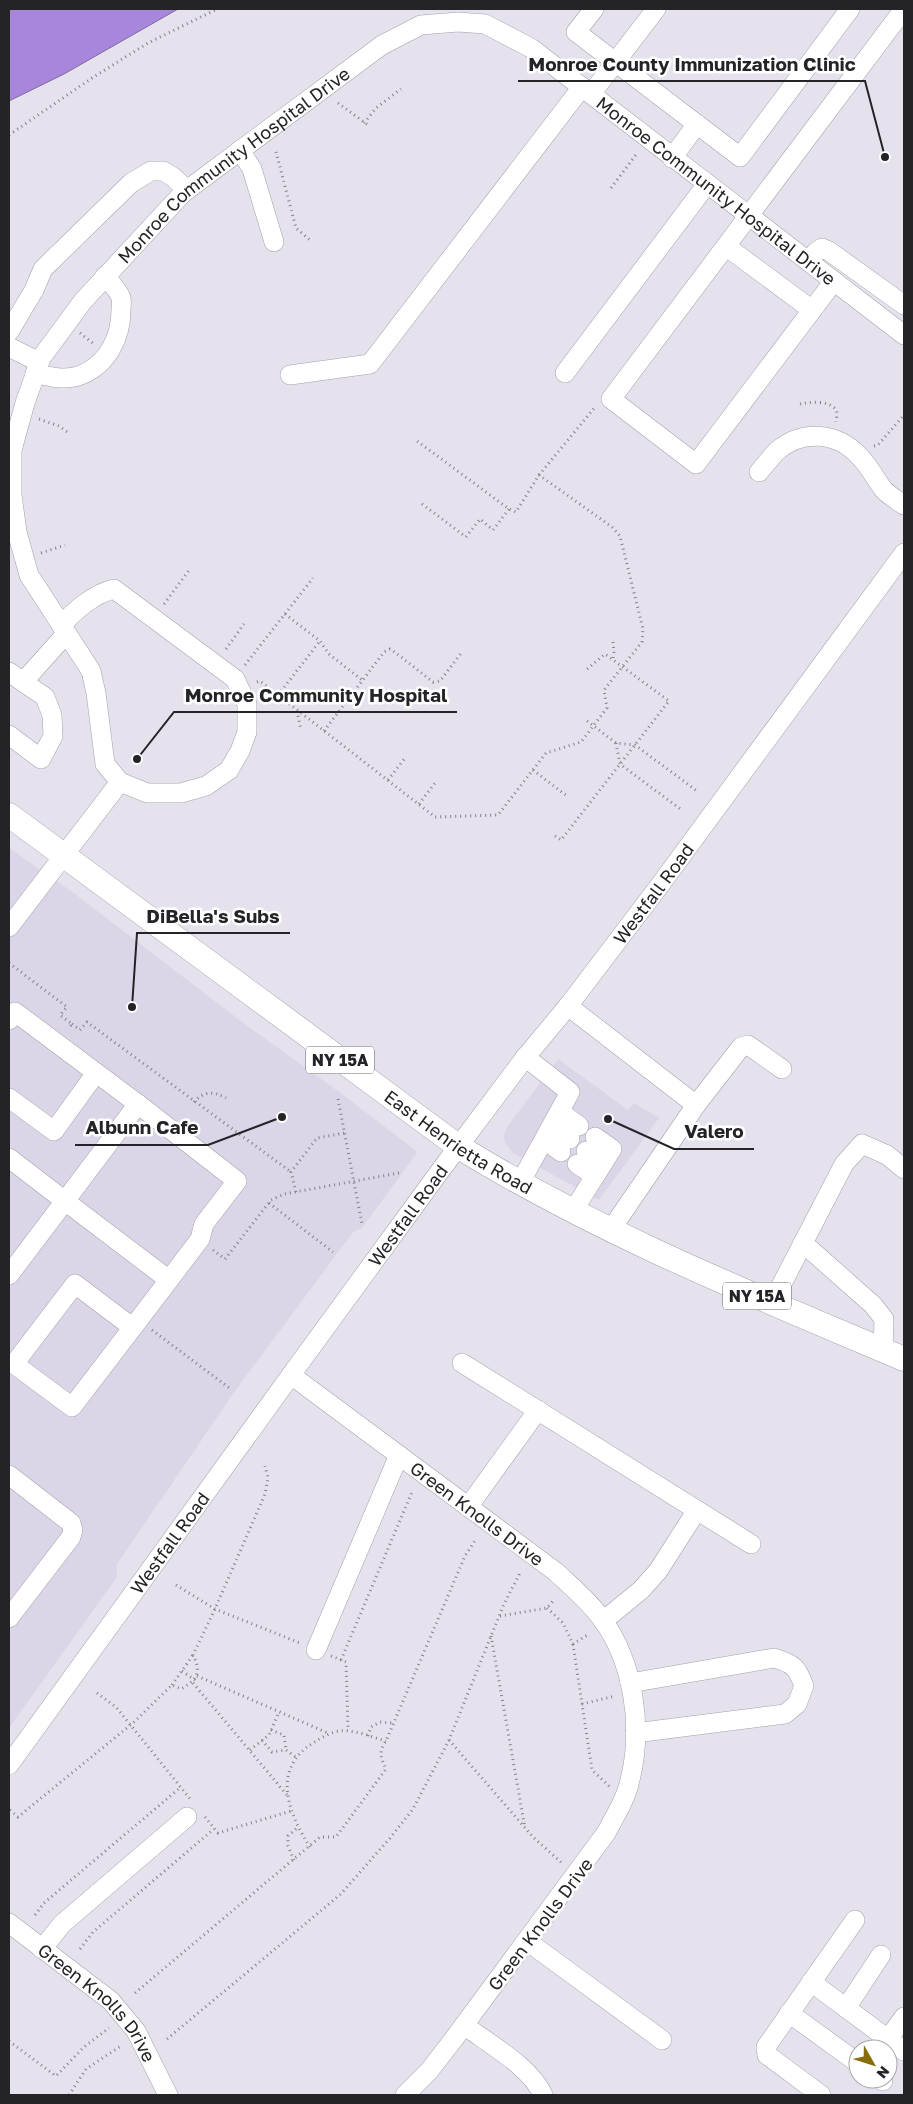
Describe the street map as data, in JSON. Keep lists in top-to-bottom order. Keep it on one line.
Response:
{"streets":{"main road":["NY 15A","East Henrietta Road"],"street":["Monroe Community Hospital Drive","Westfall Road","Green Knolls Drive"]},"crossings":[["Westfall Road","East Henrietta Road"],["Westfall Road","Green Knolls Drive"]],"places":["Monroe County Immunization Clinic","Monroe Community Hospital","DiBella's Subs","Albunn Cafe","Valero"],"north":"bottom right"}
